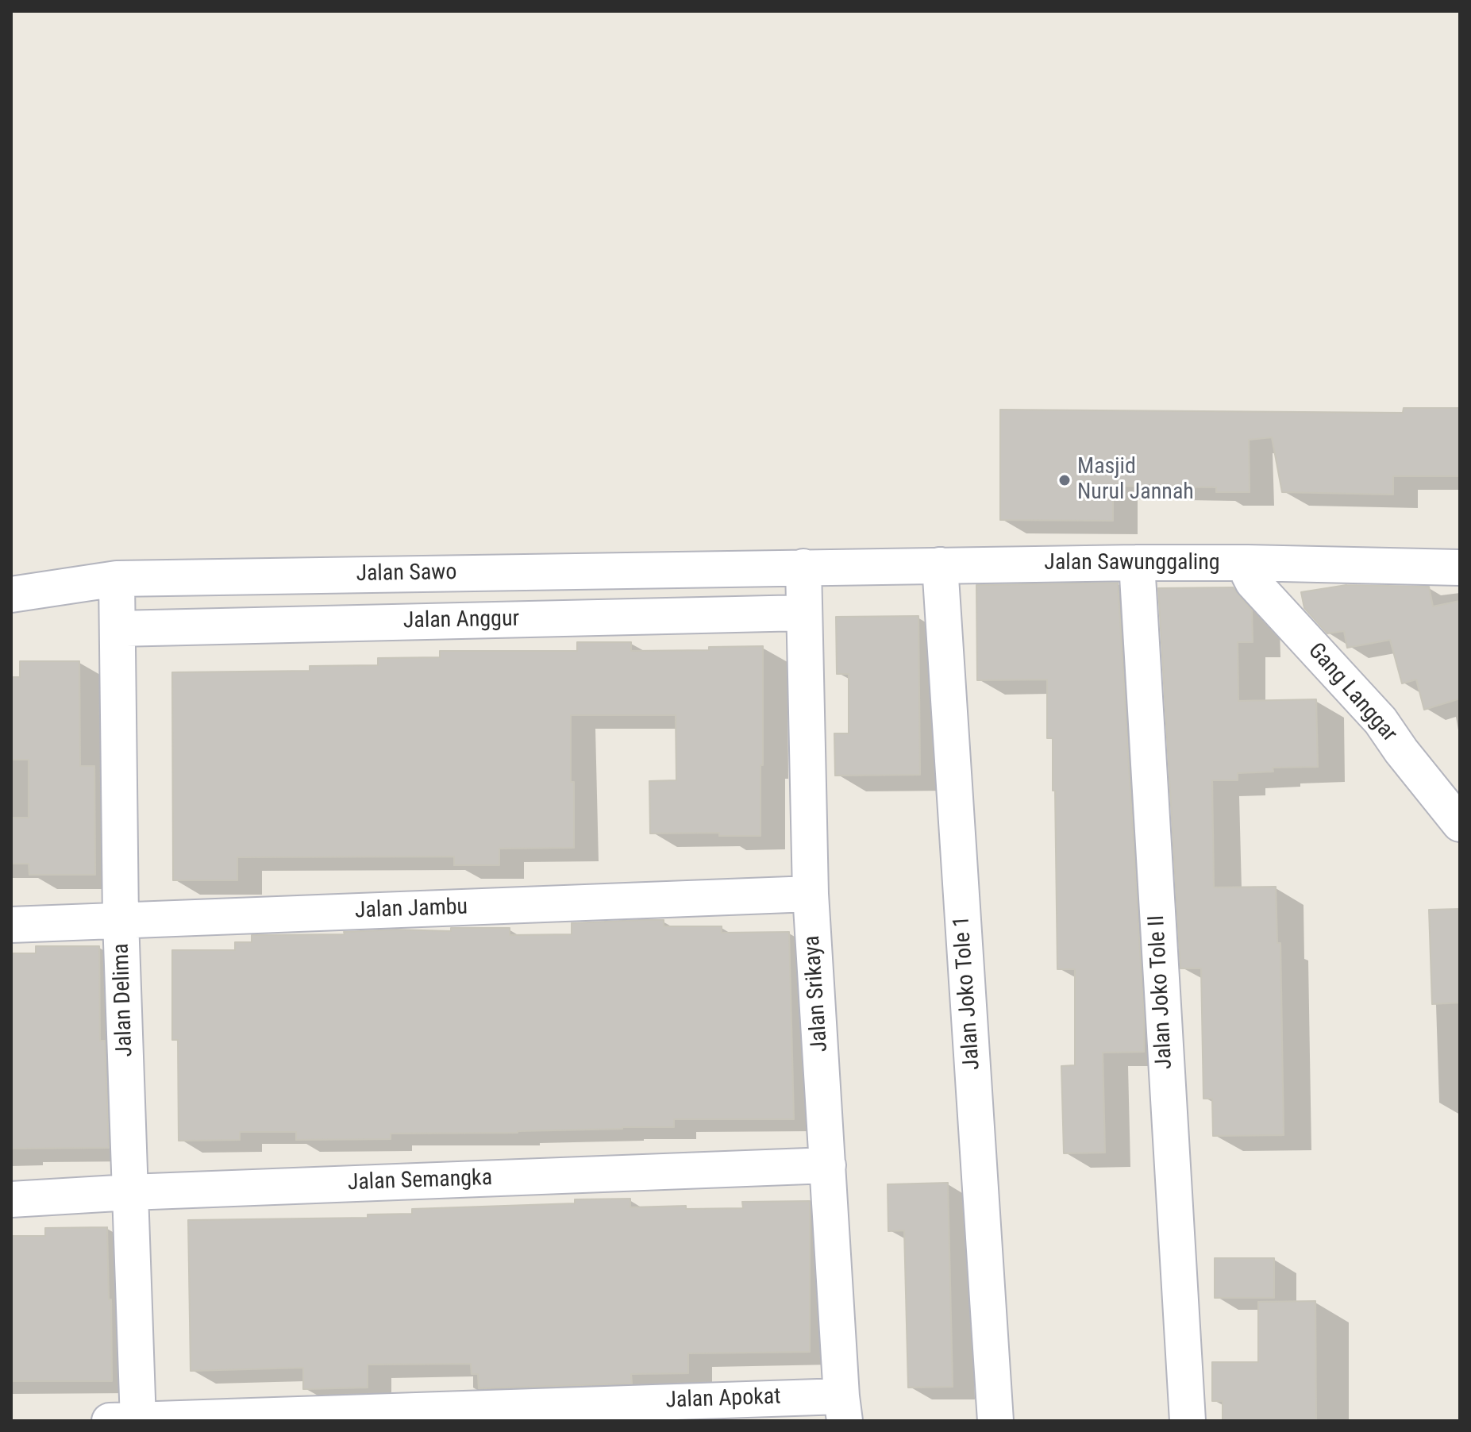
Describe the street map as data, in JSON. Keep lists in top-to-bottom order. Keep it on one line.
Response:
{"streets":{"street":["Jalan Sawunggaling","Jalan Sawo","Jalan Anggur","Gang Langgar","Jalan Jambu","Jalan Joko Tole II","Jalan Joko Tole 1","Jalan Srikaya","Jalan Delima","Jalan Semangka","Jalan Apokat"]},"crossings":[["Jalan Sawunggaling","Jalan Sawo"],["Jalan Sawunggaling","Gang Langgar"],["Jalan Sawunggaling","Jalan Joko Tole II"],["Jalan Sawunggaling","Jalan Joko Tole 1"],["Jalan Sawunggaling","Jalan Srikaya"],["Jalan Sawo","Jalan Srikaya"],["Jalan Sawo","Jalan Delima"],["Jalan Anggur","Jalan Srikaya"],["Jalan Anggur","Jalan Delima"],["Jalan Jambu","Jalan Srikaya"],["Jalan Jambu","Jalan Delima"],["Jalan Srikaya","Jalan Semangka"],["Jalan Srikaya","Jalan Apokat"],["Jalan Delima","Jalan Semangka"],["Jalan Delima","Jalan Apokat"]],"places":["Masjid Nurul Jannah"]}
